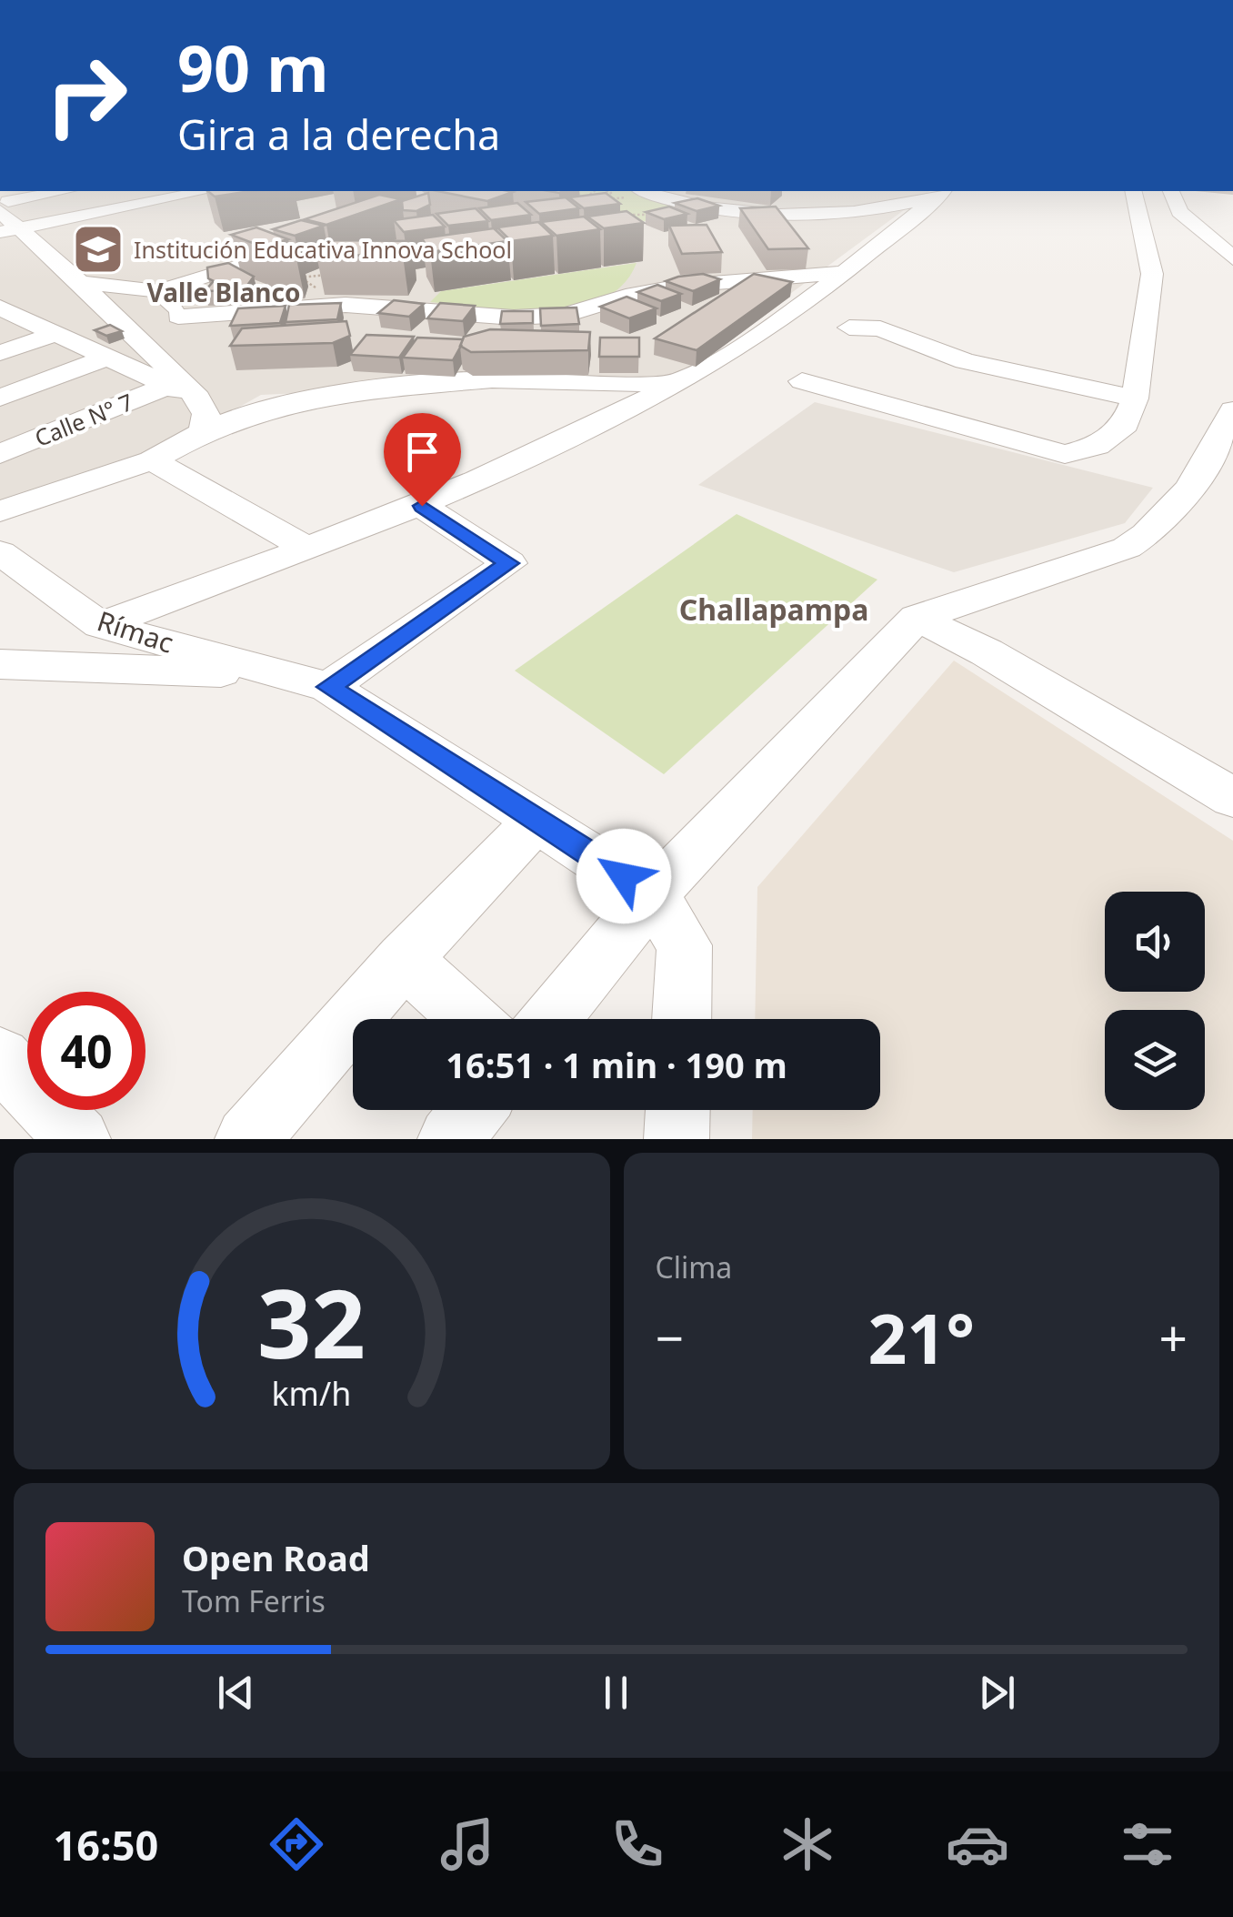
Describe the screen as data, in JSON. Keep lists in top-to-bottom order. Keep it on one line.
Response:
{"streets":{"street":["Calle N° 7","Rímac"]},"districts":["Valle Blanco","Challapampa"],"places":{"school or university":["Institución Educativa Innova School"]},"page":{"turn":["90 m","Gira a la derecha"],"limit":"40","trip":"16:51 · 1 min · 190 m","tile":"Clima","heat":["−","21°","+"],"song":["Open Road","Tom Ferris"],"tabs":"16:50","gauge":["32","km/h"]}}
